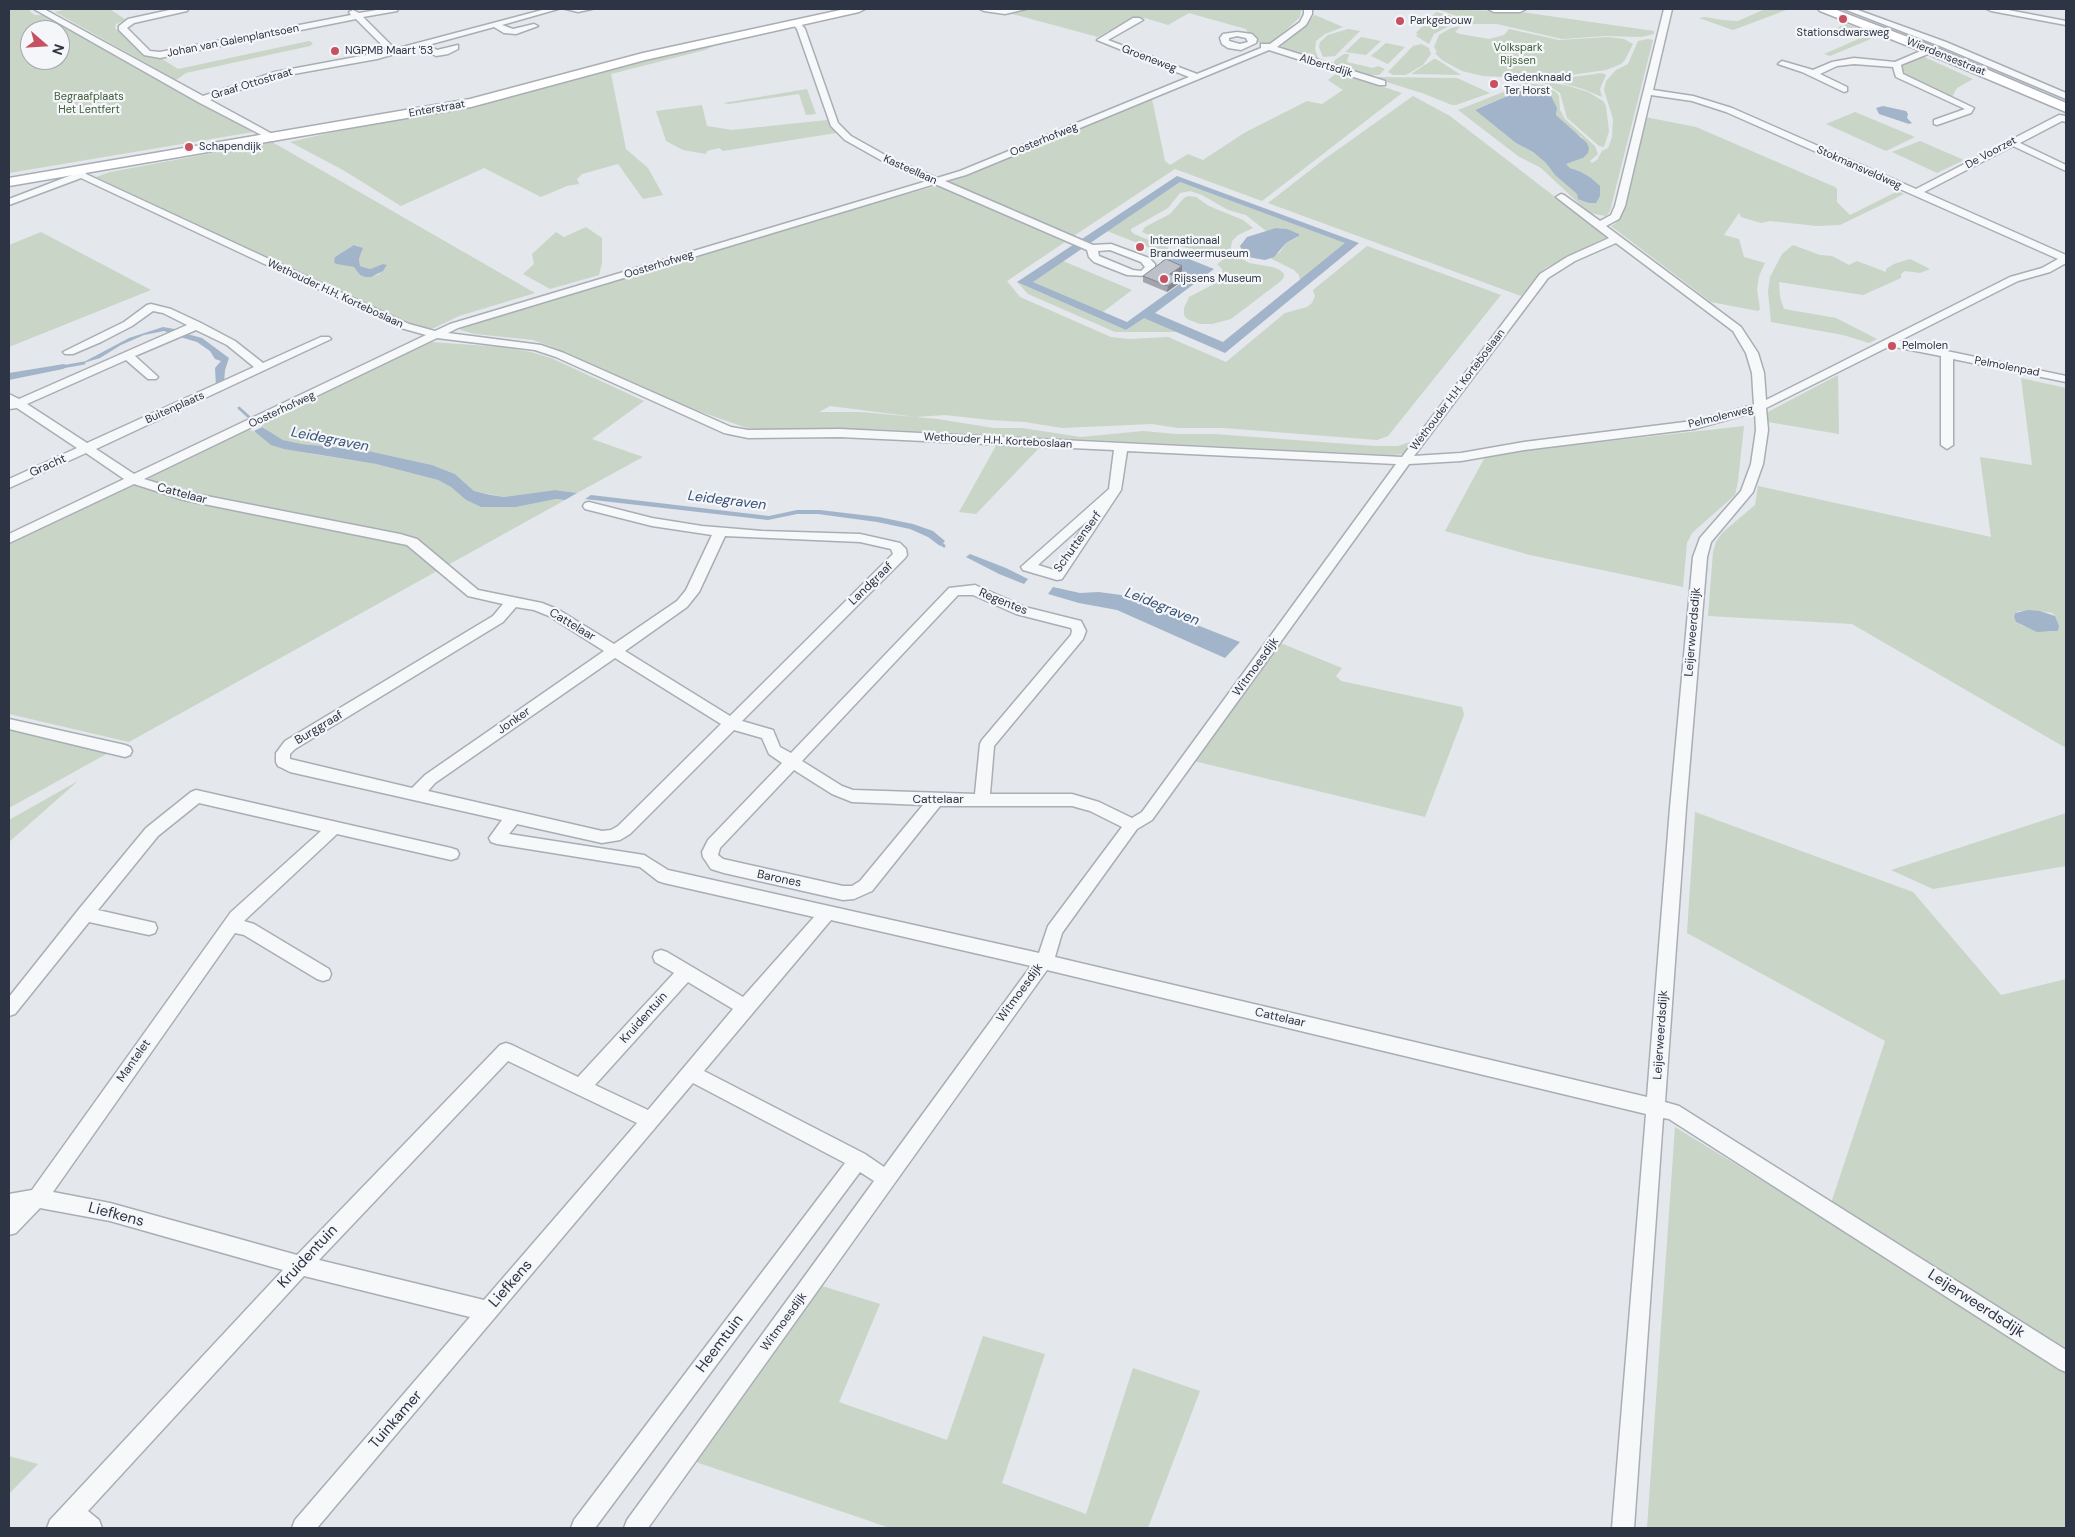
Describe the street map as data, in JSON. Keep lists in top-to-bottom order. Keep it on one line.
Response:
{"streets":{"main road":["Wierdensestraat","Enterstraat"],"street":["Johan van Galenplantsoen","Groeneweg","Albertsdijk","Graaf Ottostraat","Oosterhofweg","De Voorzet","Stokmansveldweg","Kasteellaan","Wethouder H.H. Korteboslaan","Pelmolenpad","Buitenplaats","Pelmolenweg","Gracht","Cattelaar","Schuttenserf","Landgraaf","Regentes","Leijerweerdsdijk","Witmoesdijk","Jonker","Burggraaf","Barones","Kruidentuin","Mantelet","Liefkens","Heemtuin","Tuinkamer"]},"crossings":[["Groeneweg","Oosterhofweg"],["Albertsdijk","Oosterhofweg"],["Enterstraat","Kasteellaan"],["Enterstraat","Wethouder H.H. Korteboslaan"],["Oosterhofweg","Kasteellaan"],["Oosterhofweg","Wethouder H.H. Korteboslaan"],["Oosterhofweg","Cattelaar"],["De Voorzet","Stokmansveldweg"],["Stokmansveldweg","Pelmolenweg"],["Wethouder H.H. Korteboslaan","Pelmolenweg"],["Wethouder H.H. Korteboslaan","Schuttenserf"],["Wethouder H.H. Korteboslaan","Leijerweerdsdijk"],["Wethouder H.H. Korteboslaan","Witmoesdijk"],["Pelmolenpad","Pelmolenweg"],["Buitenplaats","Gracht"],["Buitenplaats","Cattelaar"],["Pelmolenweg","Leijerweerdsdijk"],["Pelmolenweg","Witmoesdijk"],["Gracht","Cattelaar"],["Cattelaar","Landgraaf"],["Cattelaar","Regentes"],["Cattelaar","Leijerweerdsdijk"],["Cattelaar","Witmoesdijk"],["Cattelaar","Jonker"],["Cattelaar","Burggraaf"],["Cattelaar","Barones"],["Landgraaf","Burggraaf"],["Regentes","Barones"],["Jonker","Burggraaf"],["Kruidentuin","Liefkens"],["Mantelet","Liefkens"],["Liefkens","Tuinkamer"]],"water":["Leidegraven"],"parks":["Volkspark Rijssen","Begraafplaats Het Lentfert"],"places":["Stationsdwarsweg","Parkgebouw","NGPMB Maart '53","Gedenknaald Ter Horst","Schapendijk","Internationaal Brandweermuseum","Rijssens Museum","Pelmolen"],"north":"right"}
